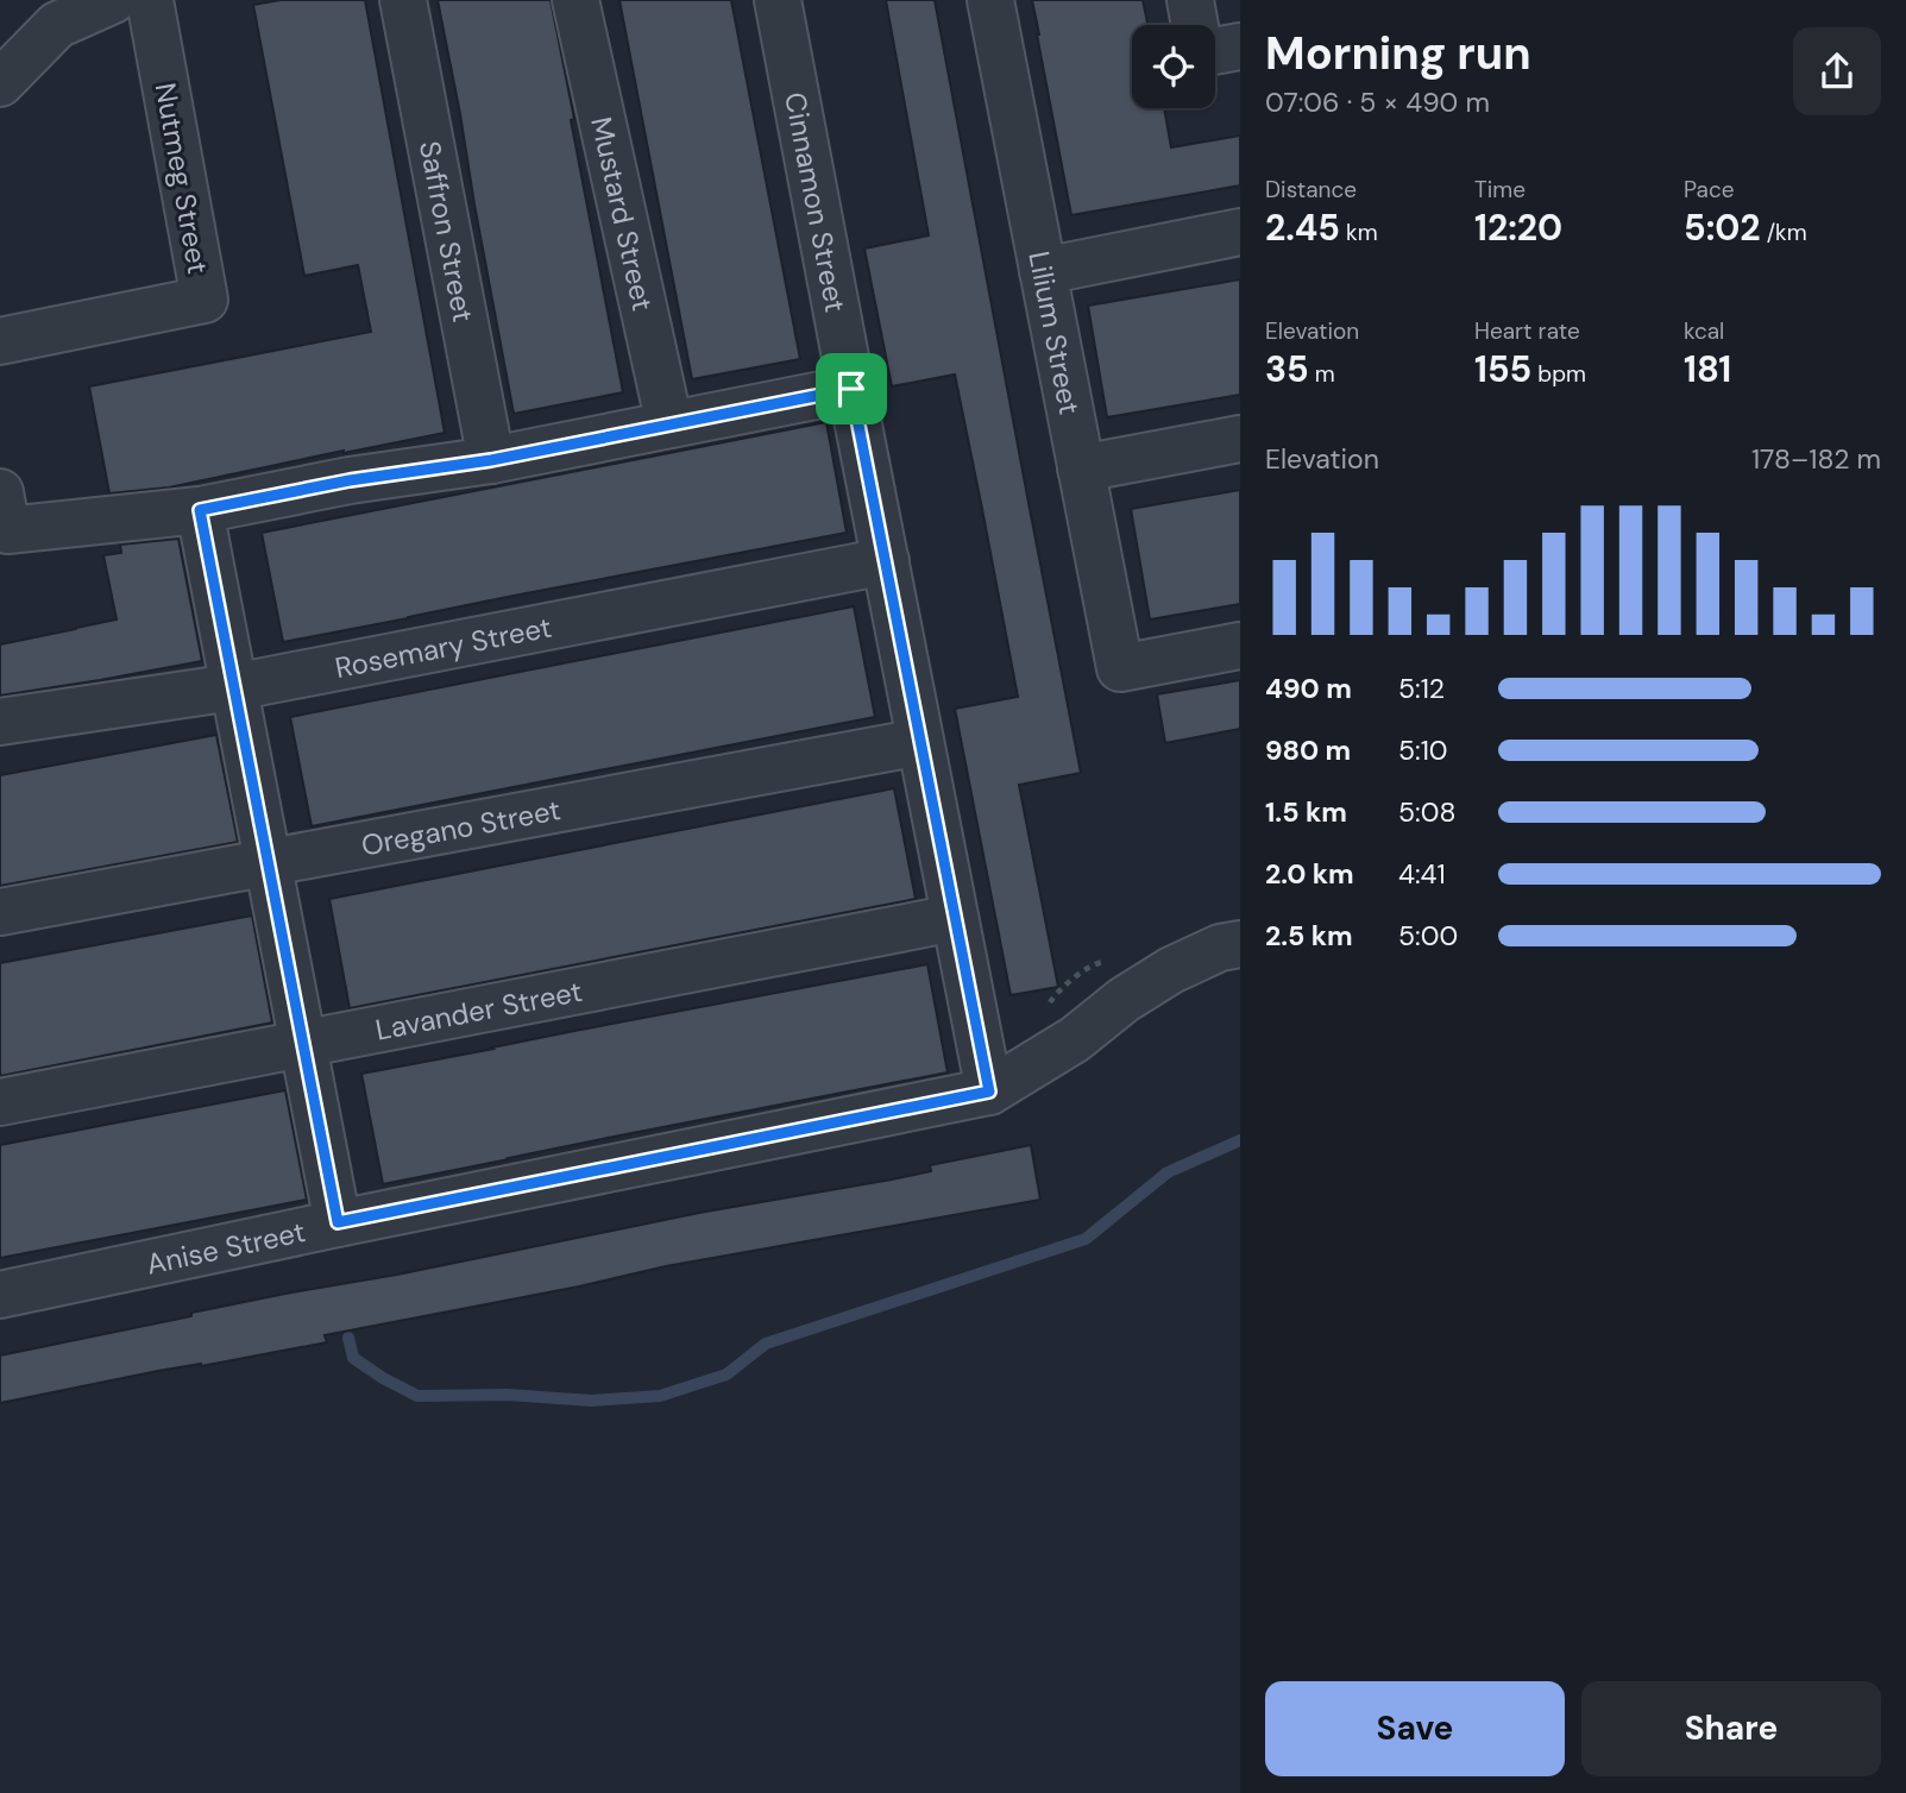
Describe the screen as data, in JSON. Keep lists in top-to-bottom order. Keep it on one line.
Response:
{"streets":{"street":["Nutmeg Street","Cinnamon Street","Mustard Street","Saffron Street","Lilium Street","Rosemary Street","Oregano Street","Lavander Street","Anise Street"]},"crossings":[["Cinnamon Street","Rosemary Street"],["Cinnamon Street","Oregano Street"],["Cinnamon Street","Lavander Street"],["Cinnamon Street","Anise Street"]],"page":{"heading":["Morning run","07:06 · 5 × 490 m"],"stats":[["Distance","2.45 km"],["Time","12:20"],["Pace","5:02 /km"],["Elevation","35 m"],["Heart rate","155 bpm"],["kcal","181"]],"chart":["Elevation","178–182 m"],"list":[{"name":"490 m","note":"5:12"},{"name":"980 m","note":"5:10"},{"name":"1.5 km","note":"5:08"},{"name":"2.0 km","note":"4:41"},{"name":"2.5 km","note":"5:00"}],"buttons":["Save","Share"]}}
